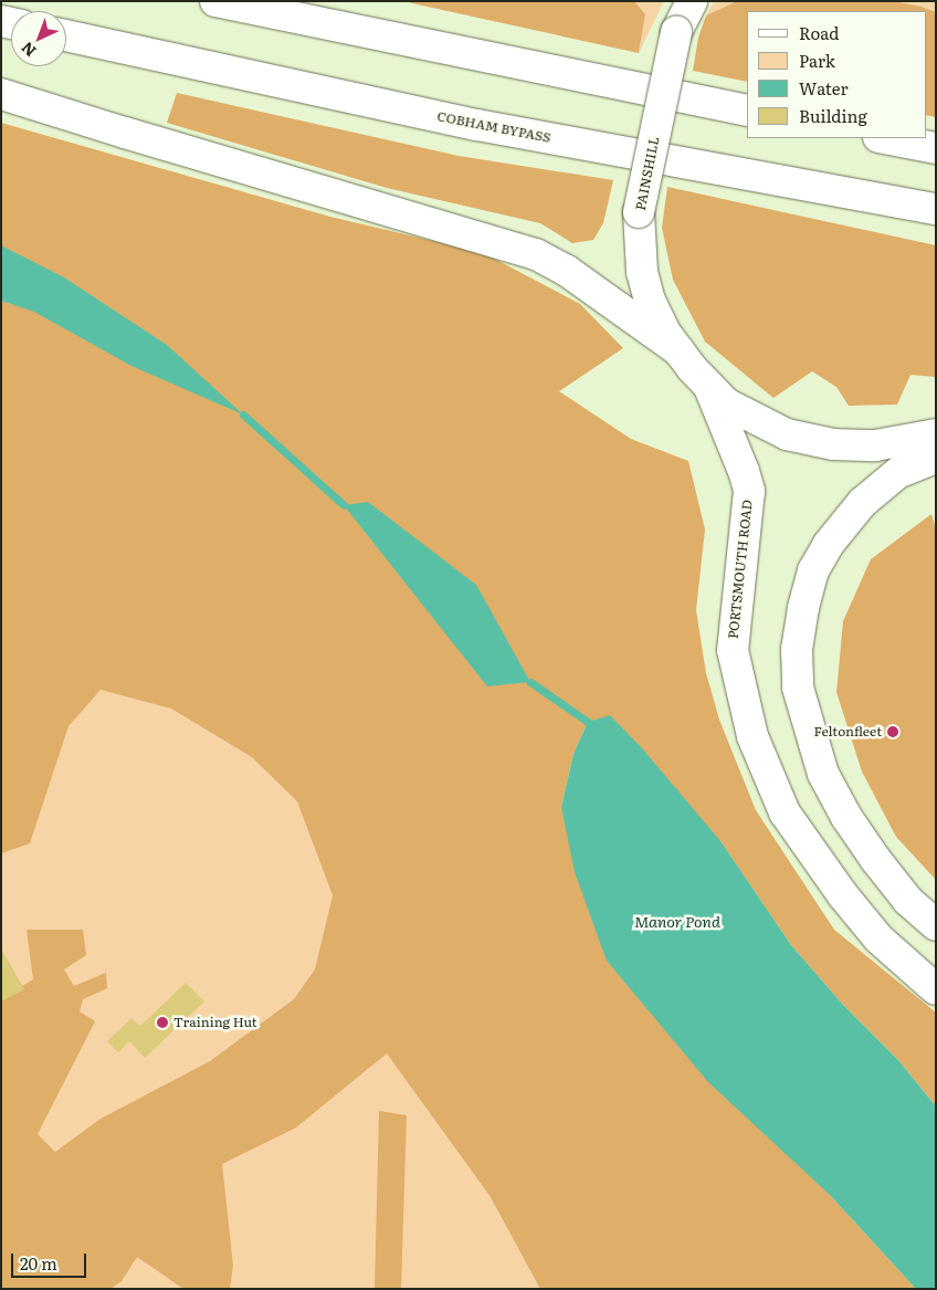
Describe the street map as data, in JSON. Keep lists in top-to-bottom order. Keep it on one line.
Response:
{"streets":{"main road":["COBHAM BYPASS","PAINSHILL","PORTSMOUTH ROAD"]},"crossings":[["PAINSHILL","PORTSMOUTH ROAD"]],"water":["Manor Pond"],"places":["Feltonfleet","Training Hut"],"legend":["Road","Park","Water","Building"],"scale_bar":"20 m","north":"bottom left"}
